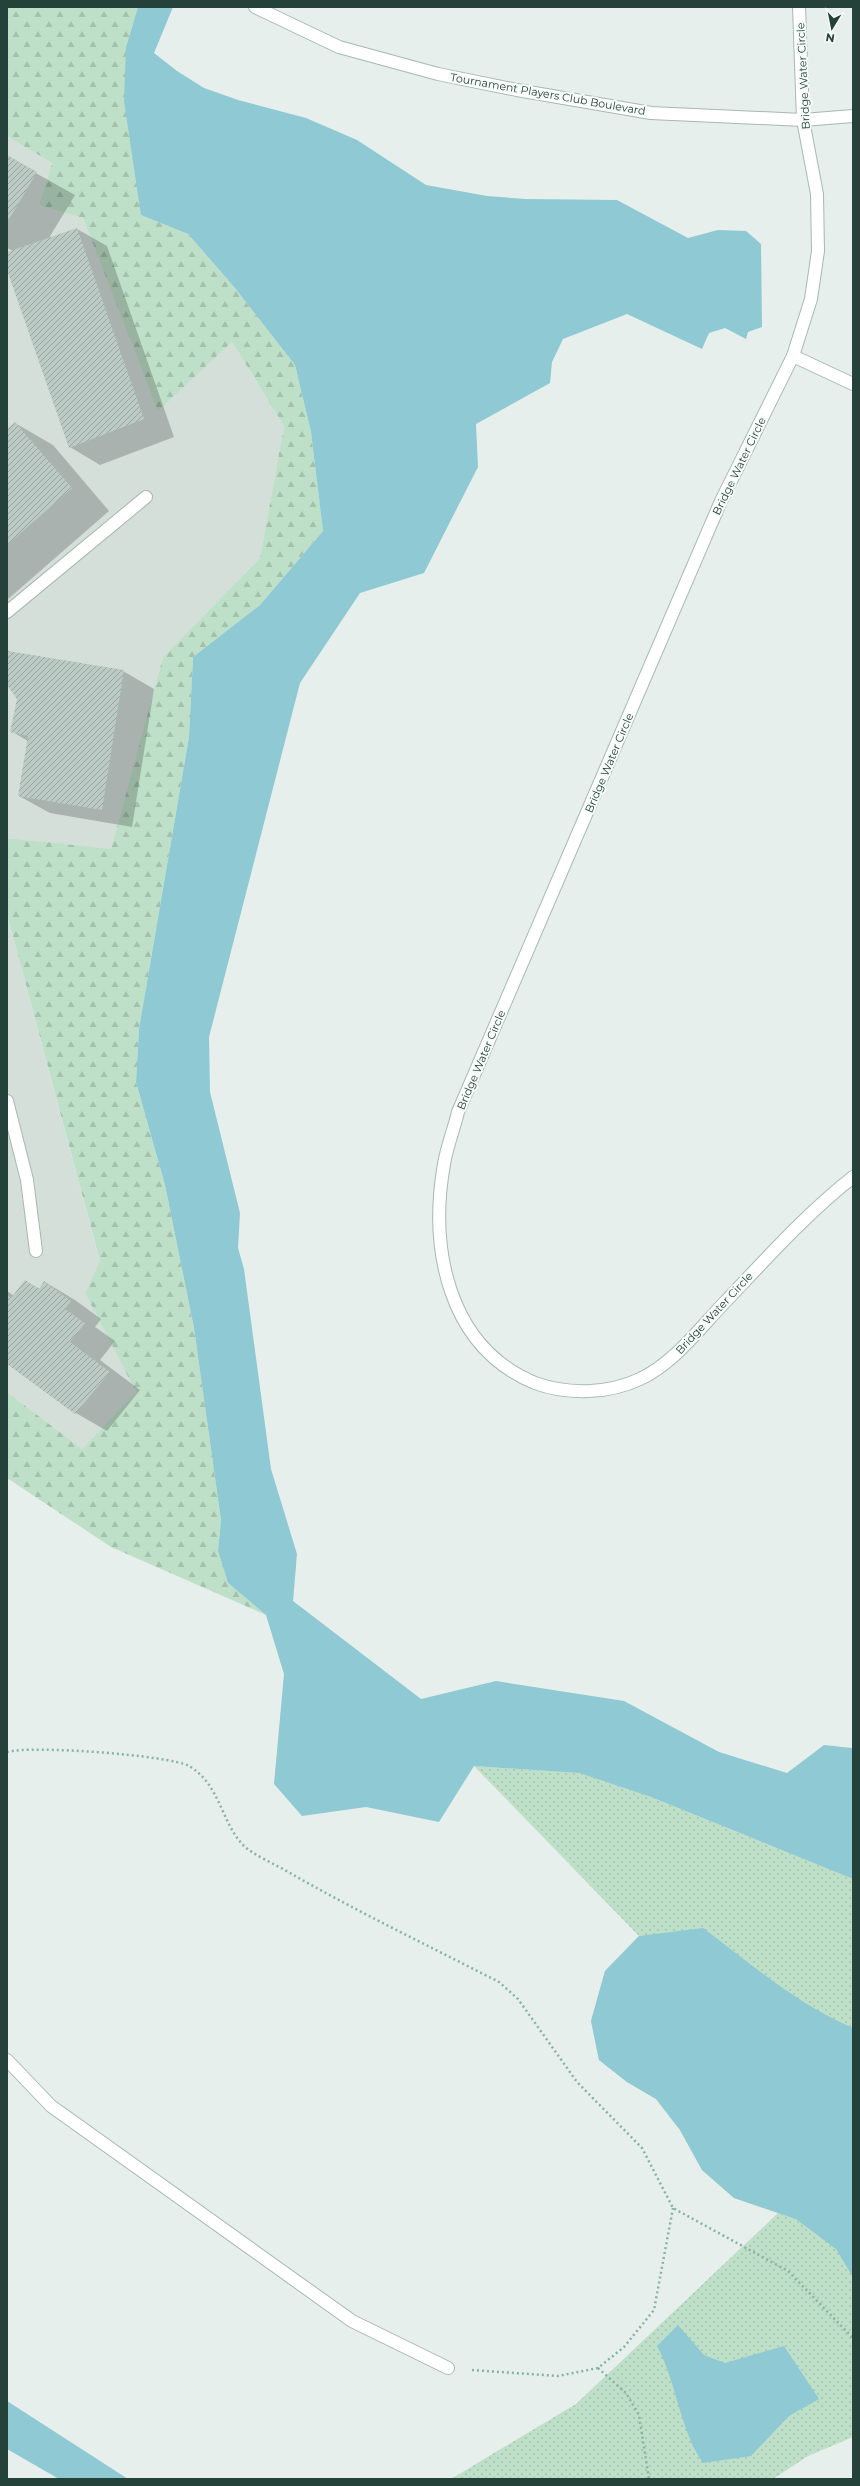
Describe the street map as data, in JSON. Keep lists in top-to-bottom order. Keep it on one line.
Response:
{"streets":{"street":["Bridge Water Circle","Tournament Players Club Boulevard"]},"crossings":[["Bridge Water Circle","Tournament Players Club Boulevard"]],"north":"bottom"}
